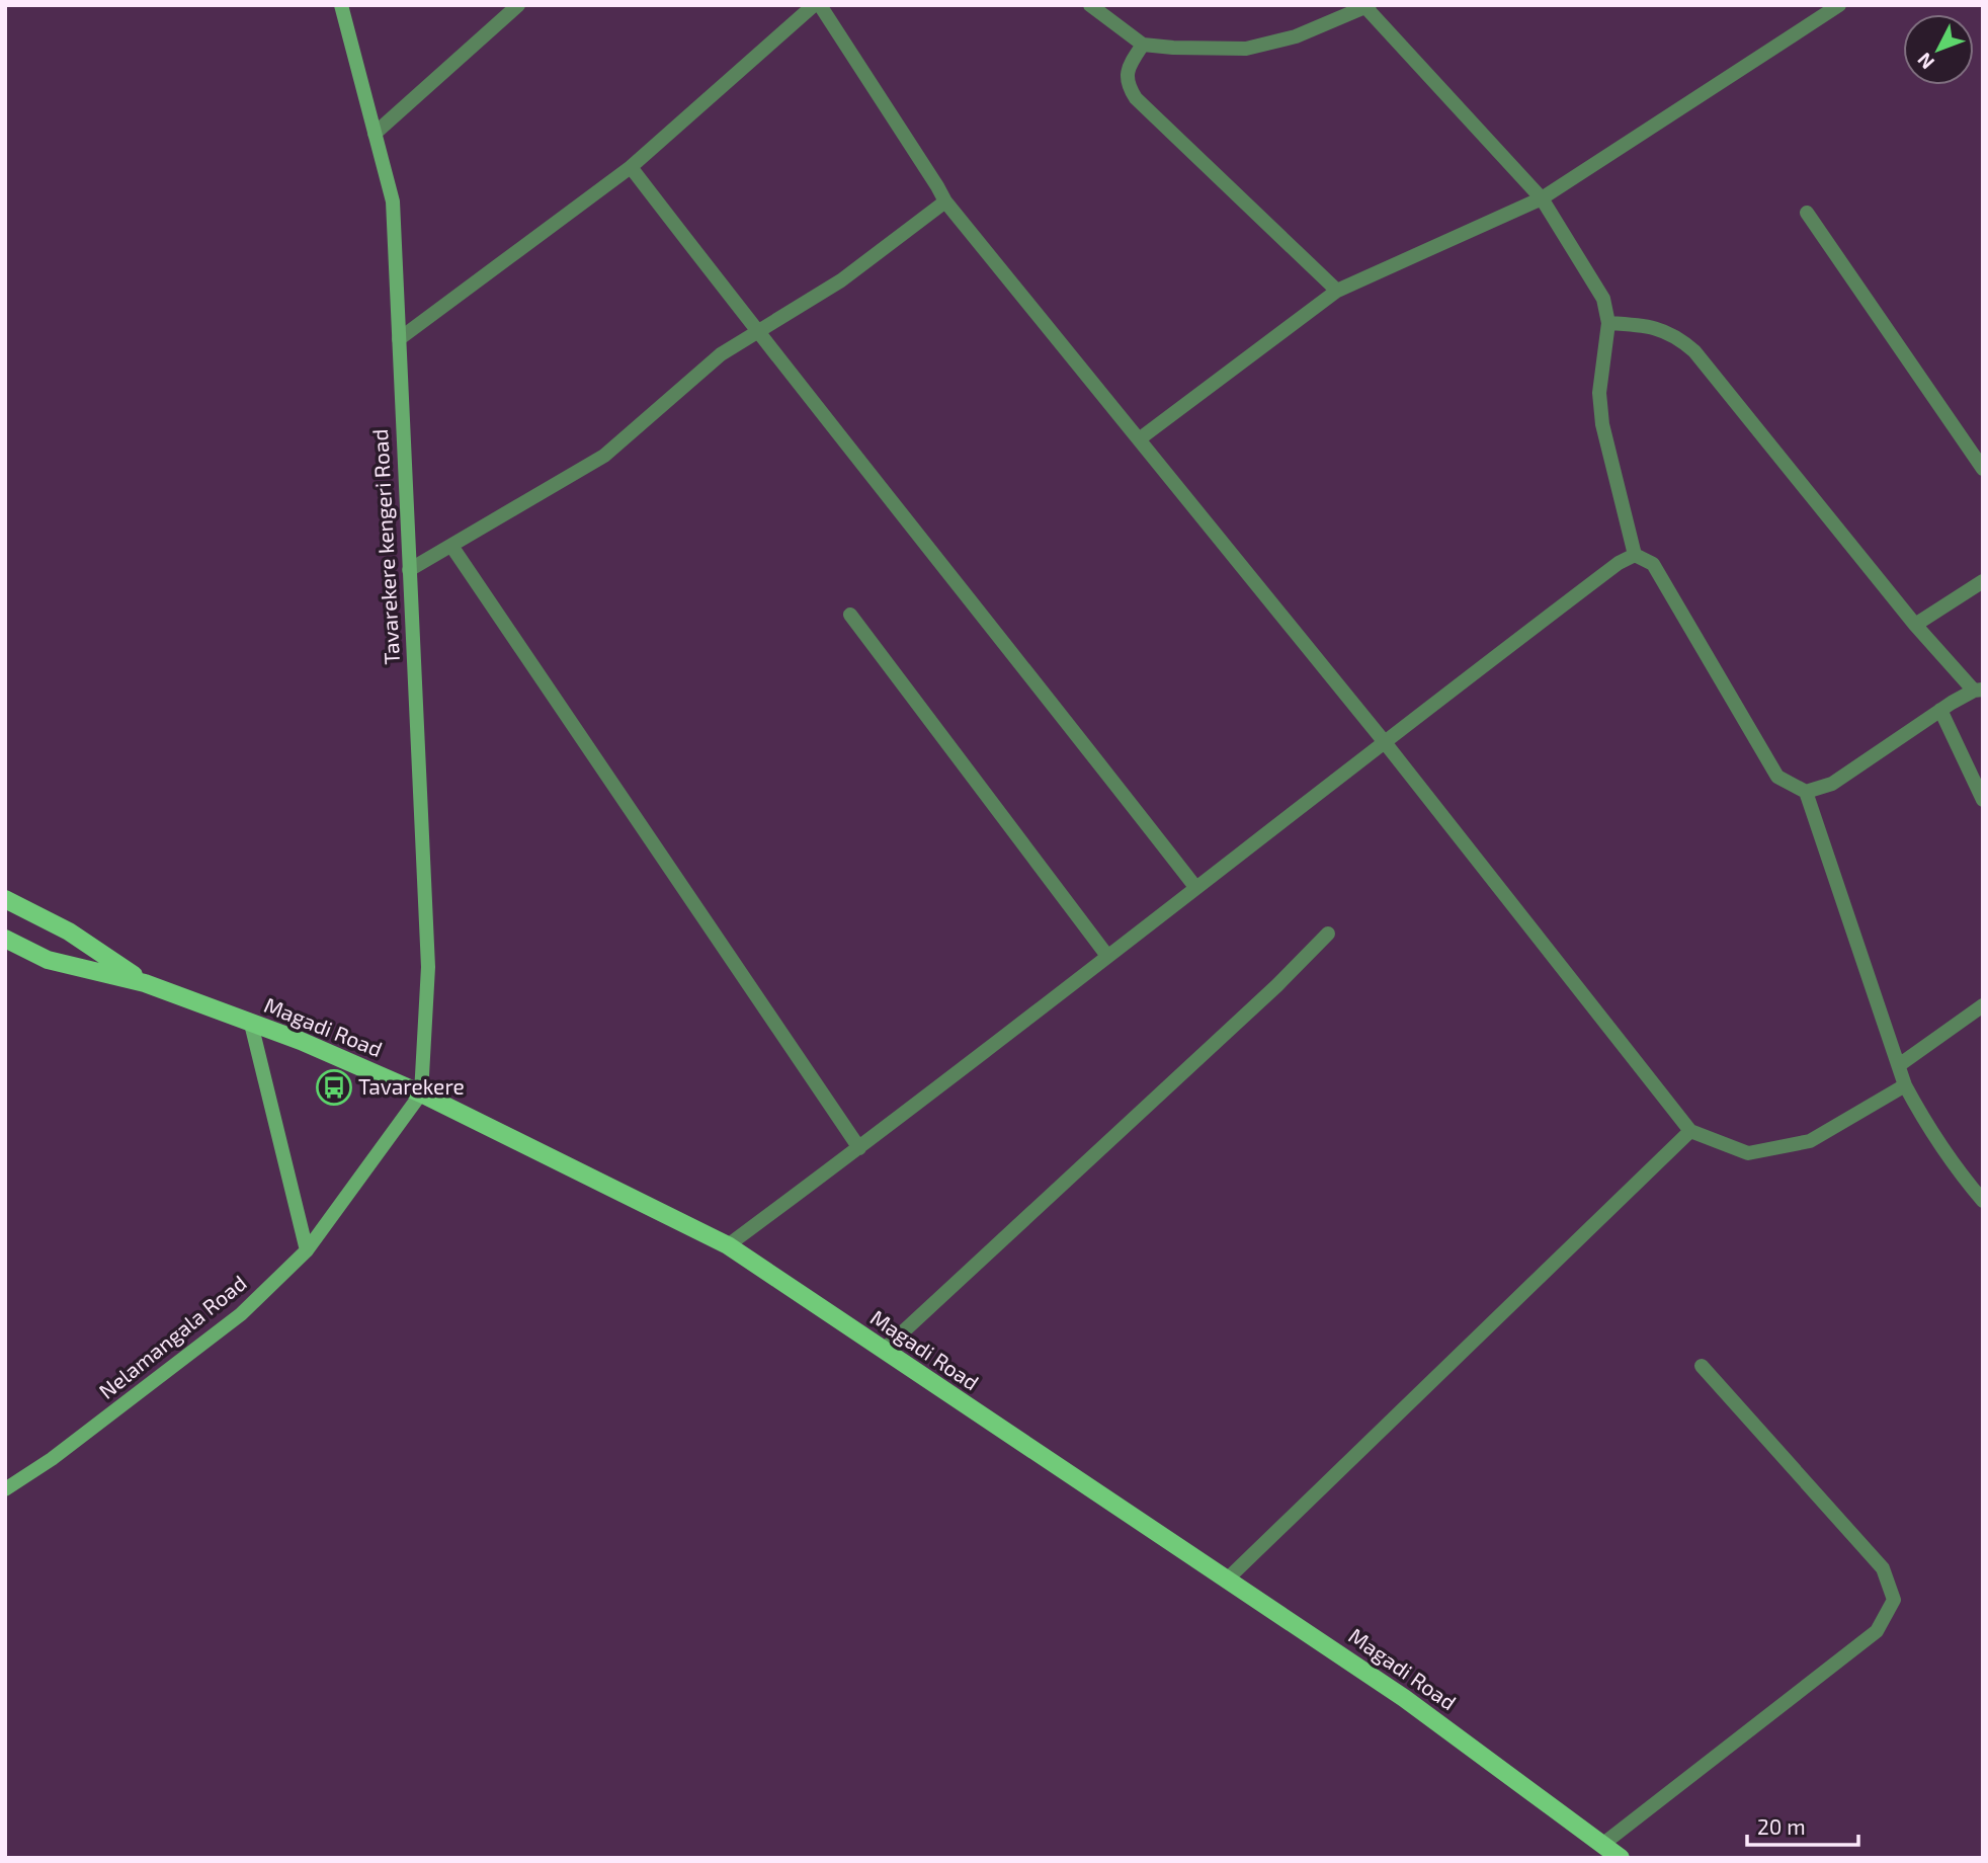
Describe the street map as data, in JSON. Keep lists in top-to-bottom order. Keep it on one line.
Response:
{"streets":{"main road":["Tavarekere kengeri Road","Magadi Road","Nelamangala Road"]},"crossings":[["Tavarekere kengeri Road","Magadi Road"],["Tavarekere kengeri Road","Nelamangala Road"],["Magadi Road","Nelamangala Road"]],"places":{"bus stop":["Tavarekere"]},"scale_bar":"20 m","north":"bottom left"}
